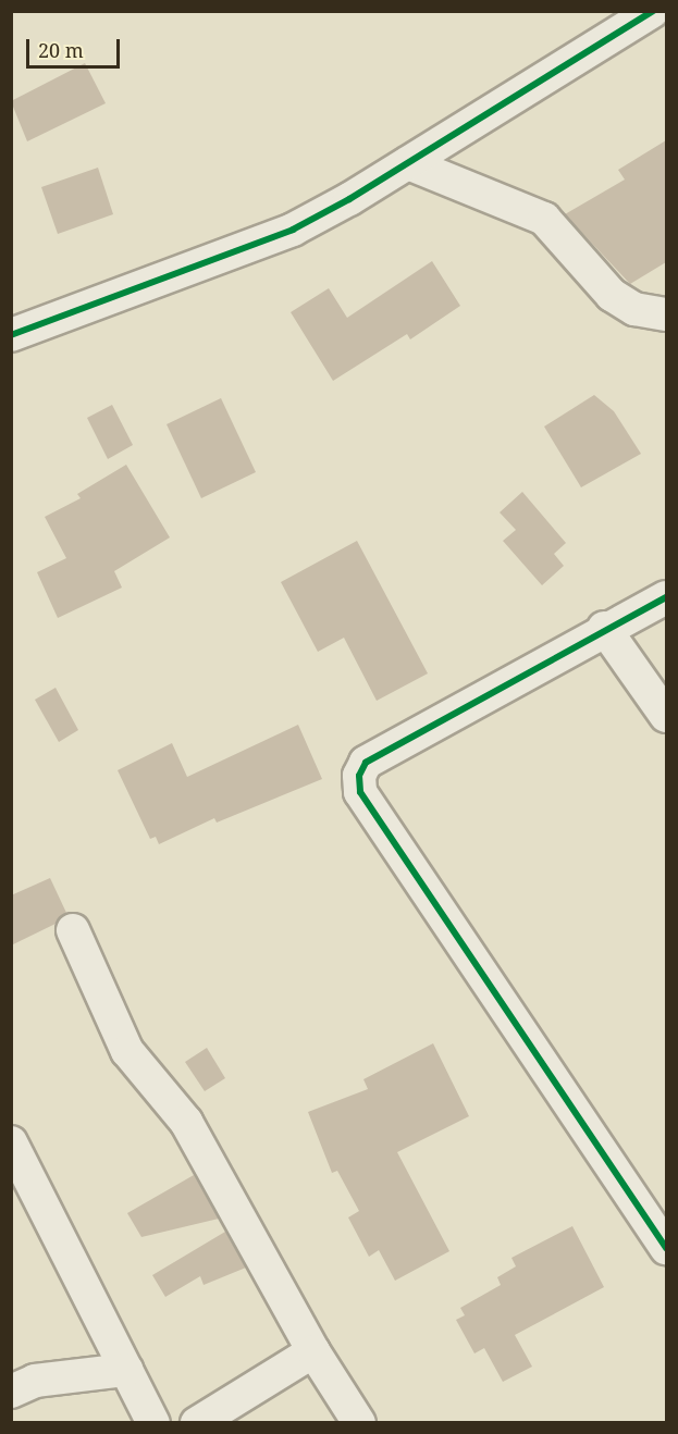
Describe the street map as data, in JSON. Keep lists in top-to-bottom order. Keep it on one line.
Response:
{"scale_bar":"20 m"}
